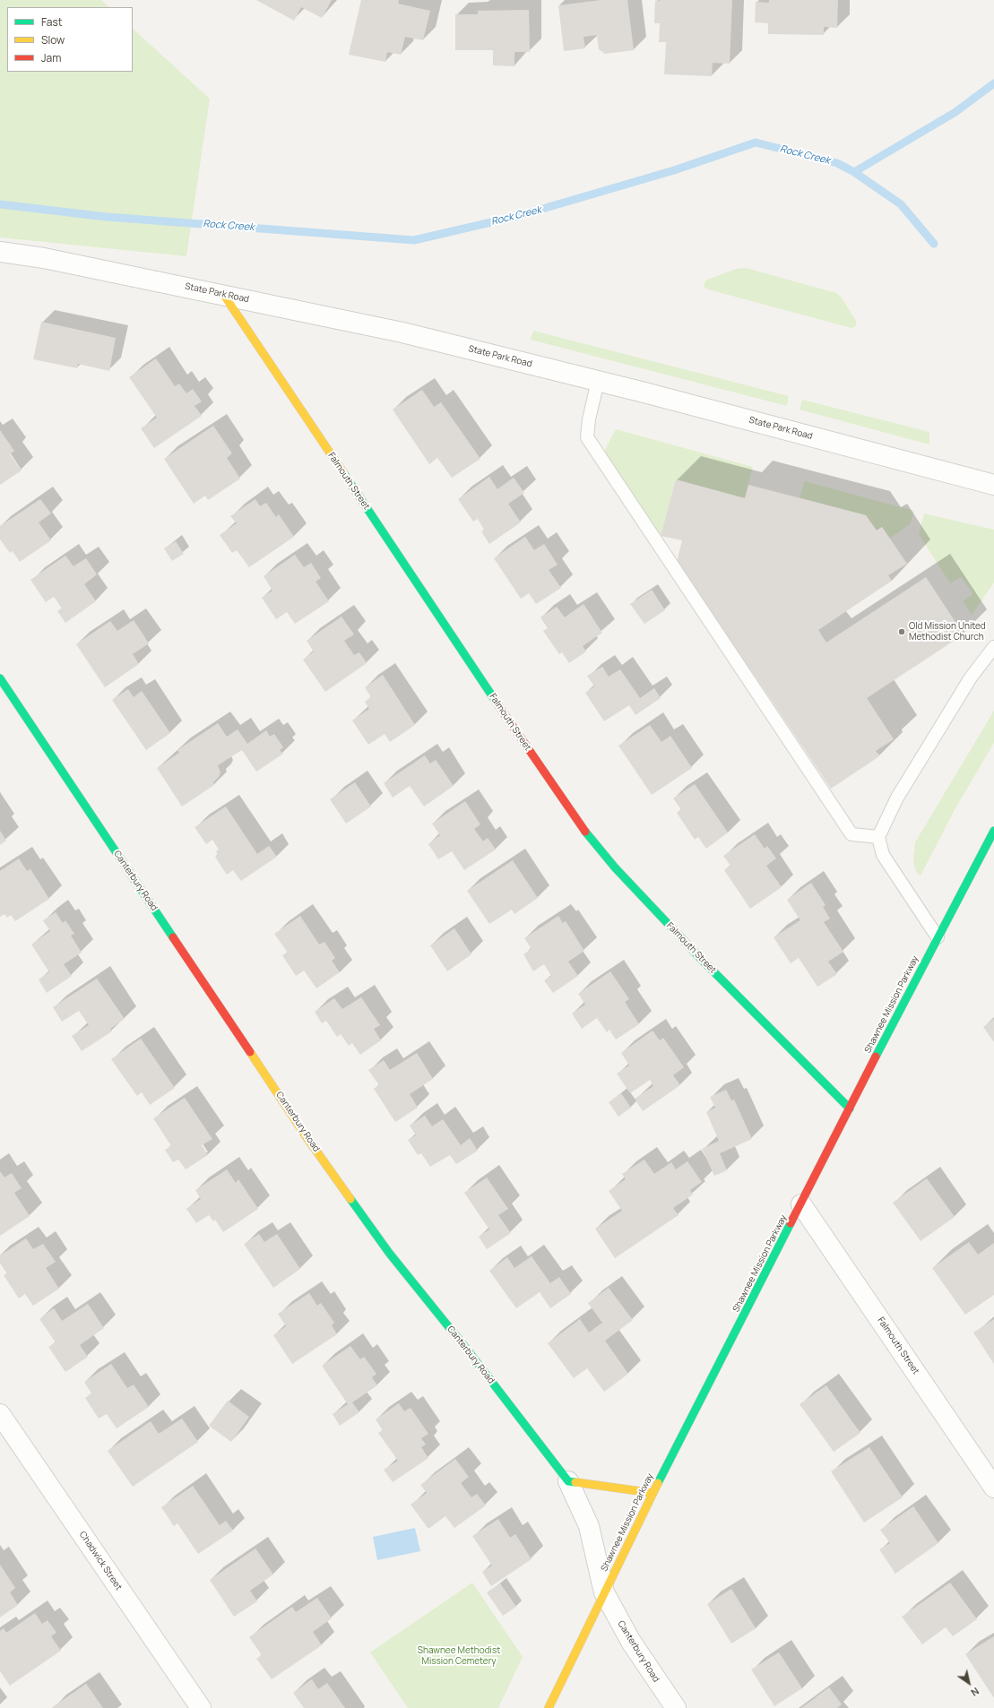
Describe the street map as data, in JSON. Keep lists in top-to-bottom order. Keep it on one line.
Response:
{"streets":{"main road":["Falmouth Street","Canterbury Road","Shawnee Mission Parkway"],"street":["State Park Road","Chadwick Street"]},"crossings":[["State Park Road","Falmouth Street"],["Falmouth Street","Shawnee Mission Parkway"],["Canterbury Road","Shawnee Mission Parkway"]],"water":["Rock Creek"],"parks":["Shawnee Methodist Mission Cemetery"],"places":["Old Mission United Methodist Church"],"legend":["Fast","Slow","Jam"],"north":"bottom right"}
